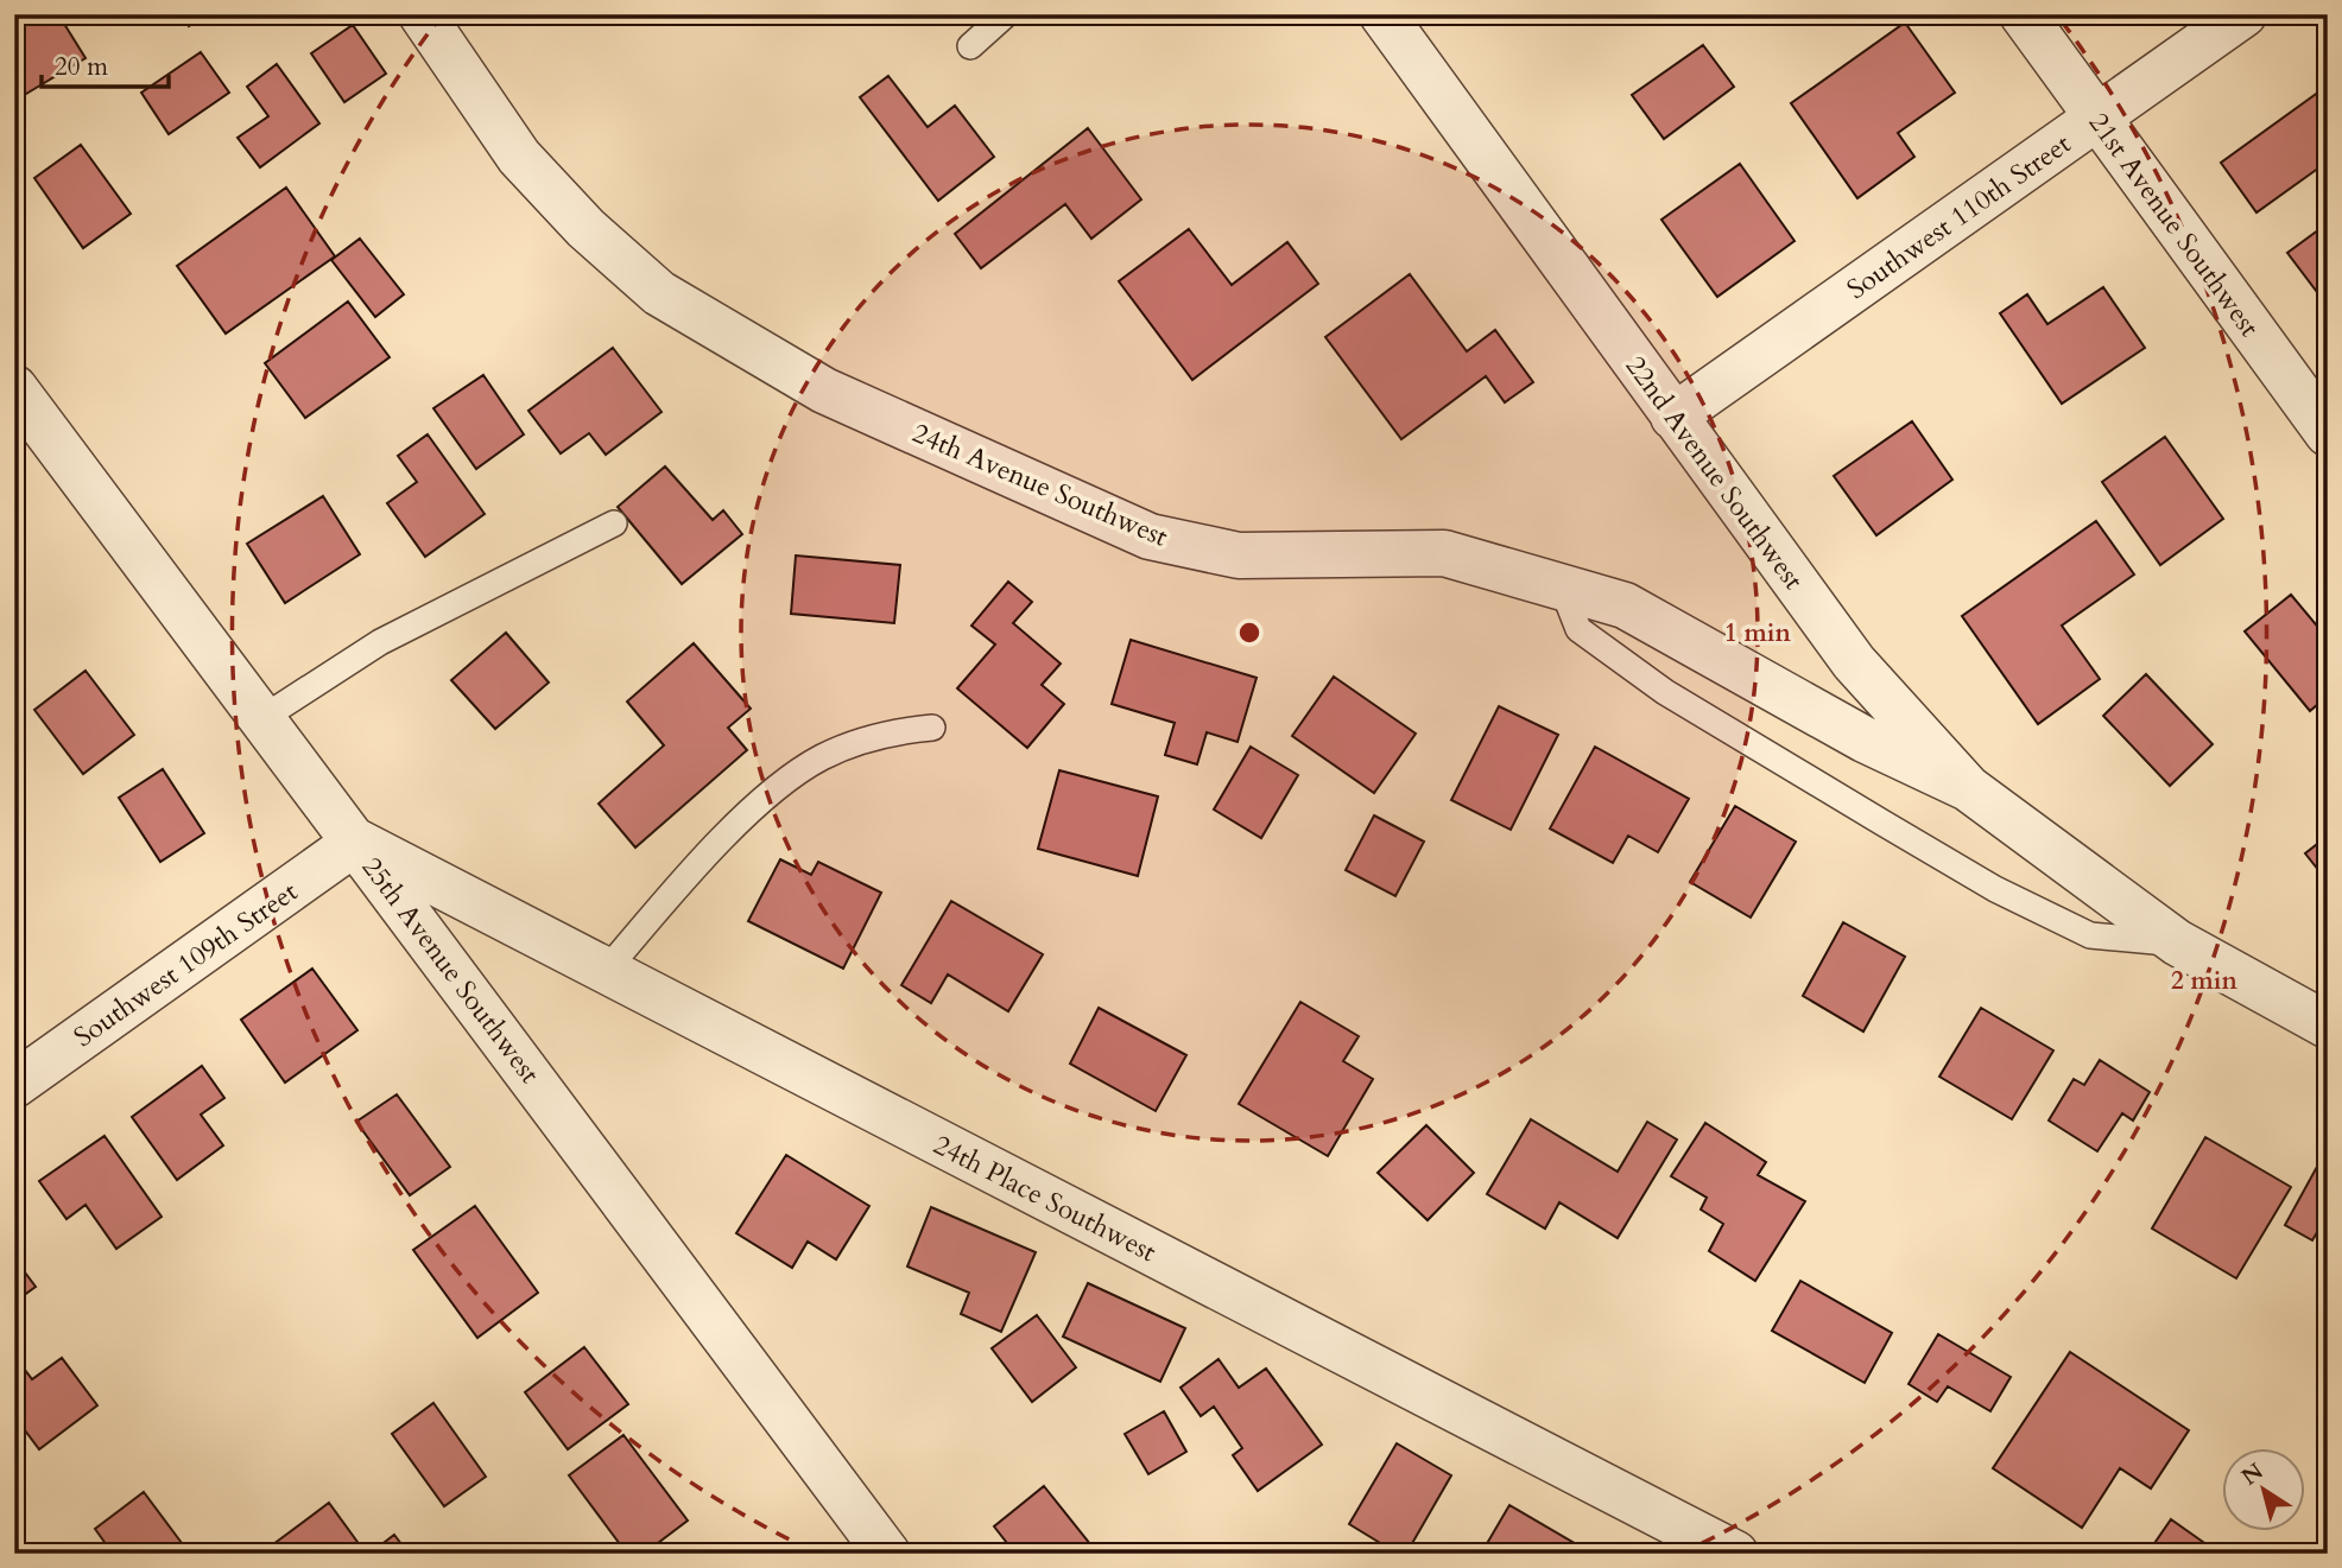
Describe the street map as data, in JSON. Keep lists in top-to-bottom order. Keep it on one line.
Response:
{"streets":{"street":["Southwest 110th Street","21st Avenue Southwest","22nd Avenue Southwest","24th Avenue Southwest","Southwest 109th Street","25th Avenue Southwest","24th Place Southwest"]},"crossings":[["Southwest 110th Street","21st Avenue Southwest"],["Southwest 110th Street","22nd Avenue Southwest"],["22nd Avenue Southwest","24th Avenue Southwest"],["Southwest 109th Street","25th Avenue Southwest"],["Southwest 109th Street","24th Place Southwest"],["25th Avenue Southwest","24th Place Southwest"]],"scale_bar":"20 m","north":"top left","rings":["1 min","2 min"]}
